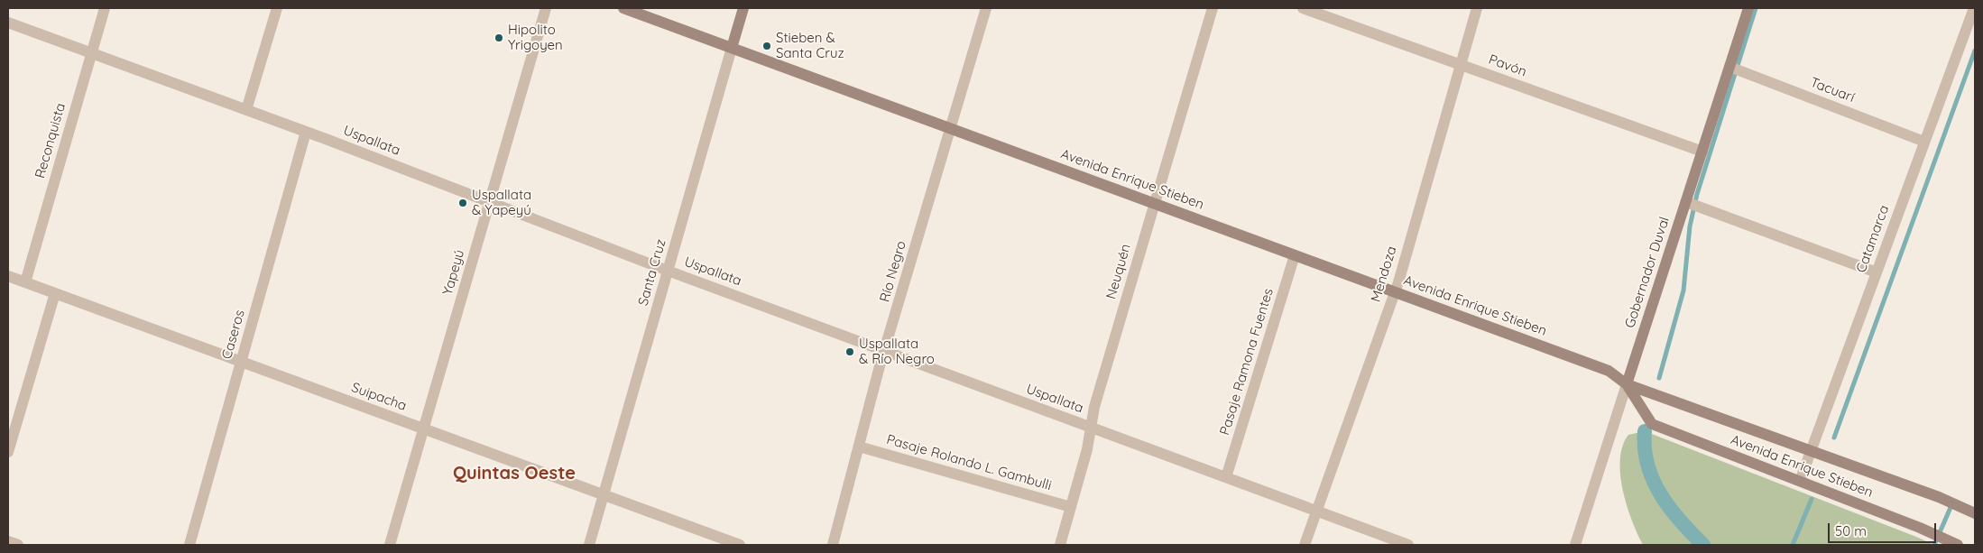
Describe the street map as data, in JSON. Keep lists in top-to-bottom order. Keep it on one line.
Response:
{"streets":{"main road":["Avenida Enrique Stieben","Santa Cruz","Gobernador Duval"],"street":["Pavón","Tacuarí","Reconquista","Uspallata","Catamarca","Río Negro","Neuquén","Yapeyú","Mendoza","Caseros","Pasaje Ramona Fuentes","Suipacha","Pasaje Rolando L. Gambulli"]},"crossings":[["Pavón","Gobernador Duval"],["Pavón","Mendoza"],["Tacuarí","Catamarca"],["Tacuarí","Gobernador Duval"],["Reconquista","Uspallata"],["Reconquista","Suipacha"],["Uspallata","Río Negro"],["Uspallata","Neuquén"],["Uspallata","Yapeyú"],["Uspallata","Santa Cruz"],["Uspallata","Mendoza"],["Uspallata","Caseros"],["Uspallata","Pasaje Ramona Fuentes"],["Avenida Enrique Stieben","Catamarca"],["Avenida Enrique Stieben","Río Negro"],["Avenida Enrique Stieben","Neuquén"],["Avenida Enrique Stieben","Santa Cruz"],["Avenida Enrique Stieben","Gobernador Duval"],["Avenida Enrique Stieben","Mendoza"],["Avenida Enrique Stieben","Pasaje Ramona Fuentes"],["Río Negro","Pasaje Rolando L. Gambulli"],["Neuquén","Pasaje Rolando L. Gambulli"],["Yapeyú","Suipacha"],["Santa Cruz","Suipacha"],["Caseros","Suipacha"]],"districts":["Quintas Oeste"],"places":["Hipolito Yrigoyen","Stieben & Santa Cruz","Uspallata & Yapeyú","Uspallata & Río Negro"],"scale_bar":"50 m"}
